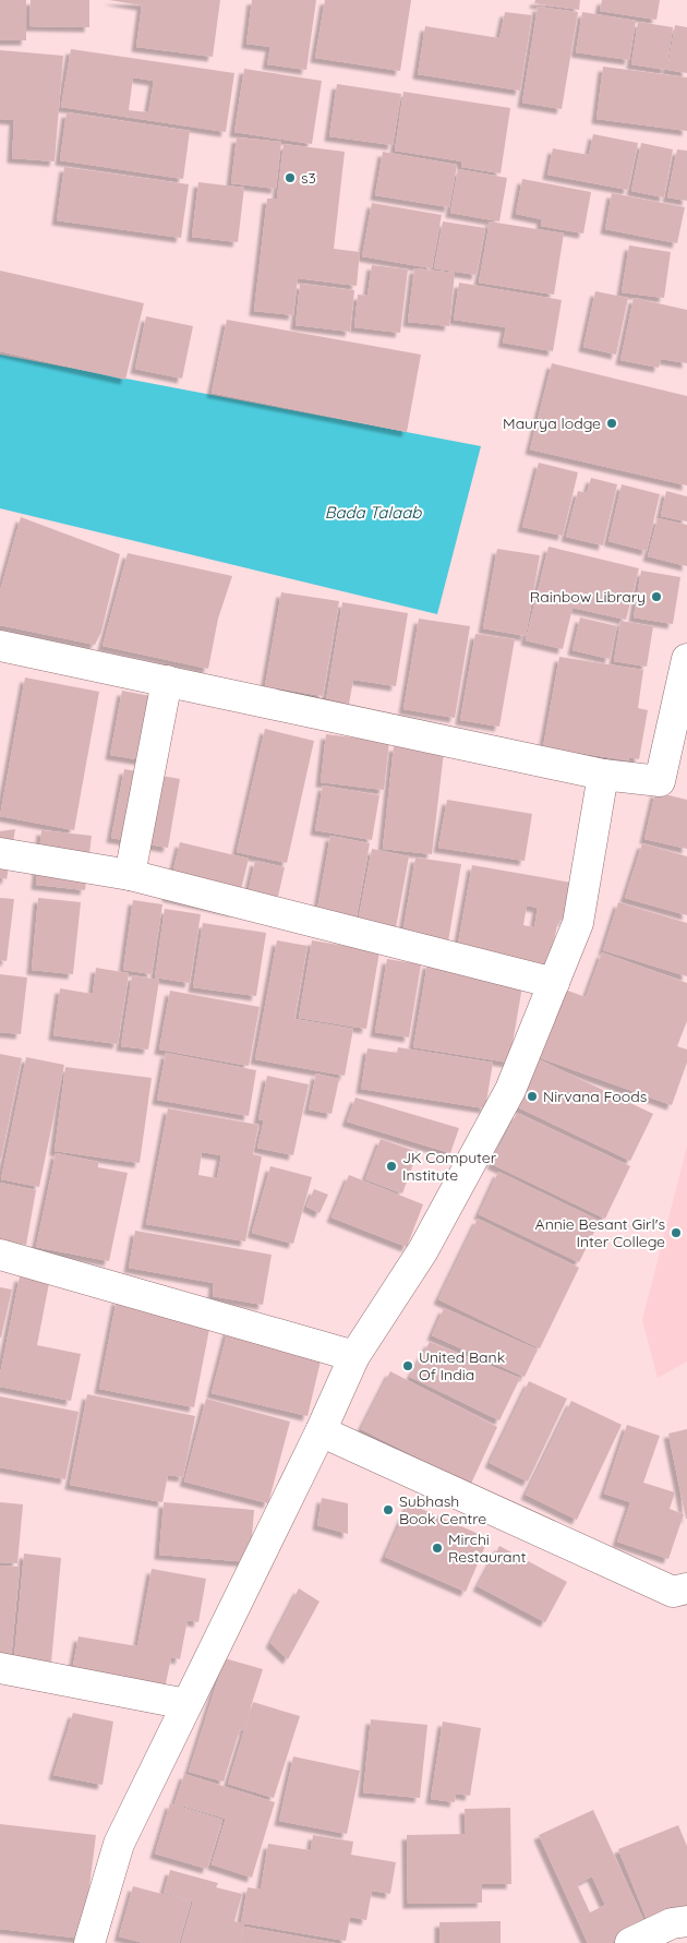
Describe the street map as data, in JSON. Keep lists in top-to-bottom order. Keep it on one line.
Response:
{"water":["Bada Talaab"],"places":["s3","Maurya lodge","Rainbow Library","Nirvana Foods","JK Computer Institute","Annie Besant Girl's Inter College","United Bank Of India","Subhash Book Centre","Mirchi Restaurant"]}
